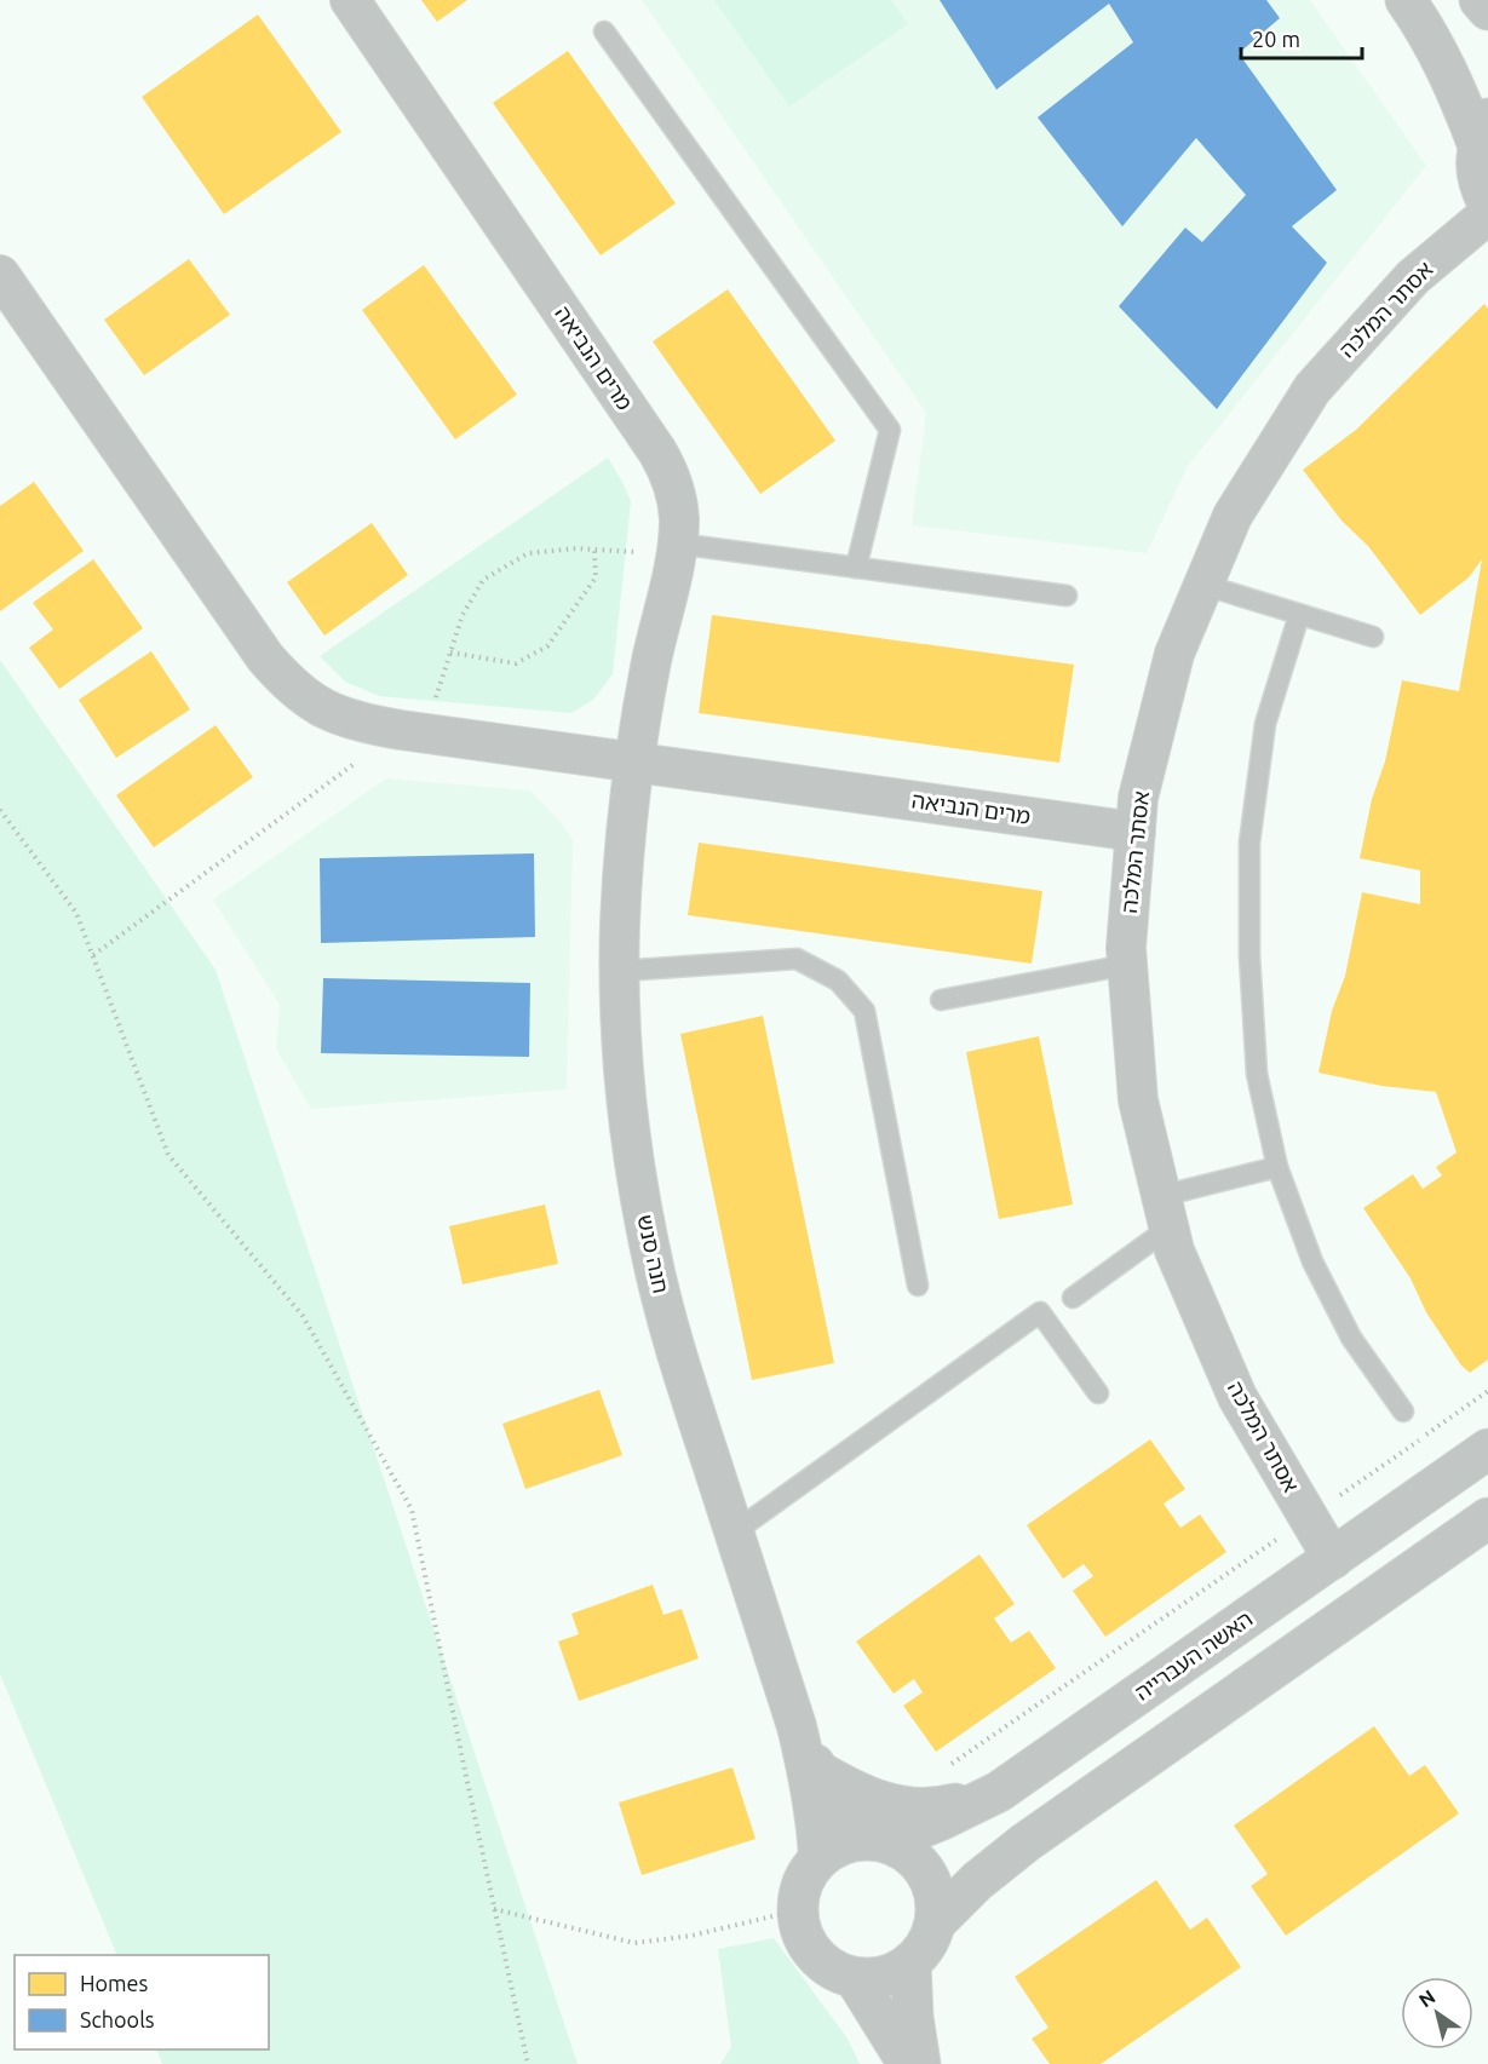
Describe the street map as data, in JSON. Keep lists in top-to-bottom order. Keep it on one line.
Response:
{"streets":{"street":["אסתר המלכה","מרים הנביאה","חנה סנש","האשה העברייה"]},"crossings":[["אסתר המלכה","מרים הנביאה"],["אסתר המלכה","האשה העברייה"],["מרים הנביאה","חנה סנש"],["חנה סנש","האשה העברייה"]],"legend":["Homes","Schools"],"scale_bar":"20 m","north":"top left"}
